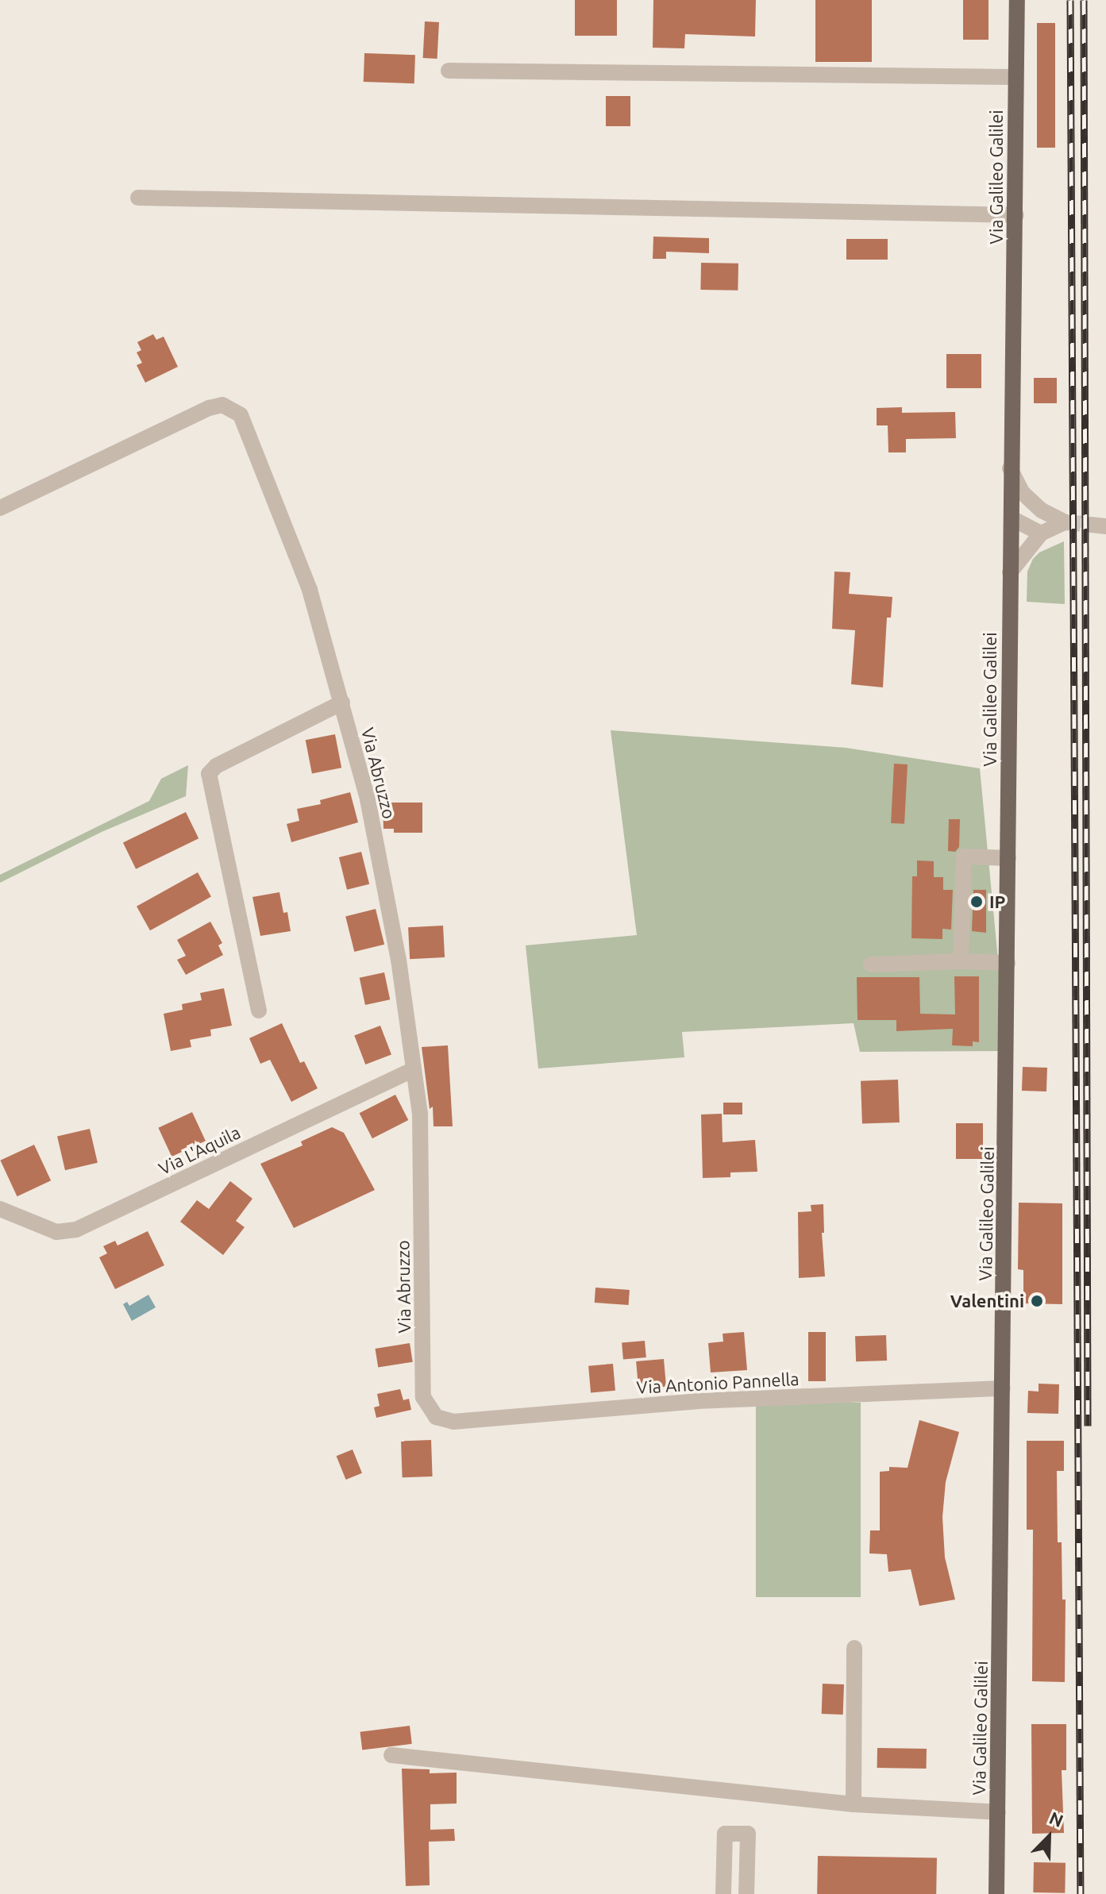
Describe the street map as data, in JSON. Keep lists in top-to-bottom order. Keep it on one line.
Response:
{"streets":{"main road":["Via Galileo Galilei"],"street":["Via Abruzzo","Via L'Aquila","Via Antonio Pannella"]},"crossings":[["Via Galileo Galilei","Via Antonio Pannella"],["Via Abruzzo","Via L'Aquila"],["Via Abruzzo","Via Antonio Pannella"]],"places":["IP","Valentini"],"north":"top right"}
